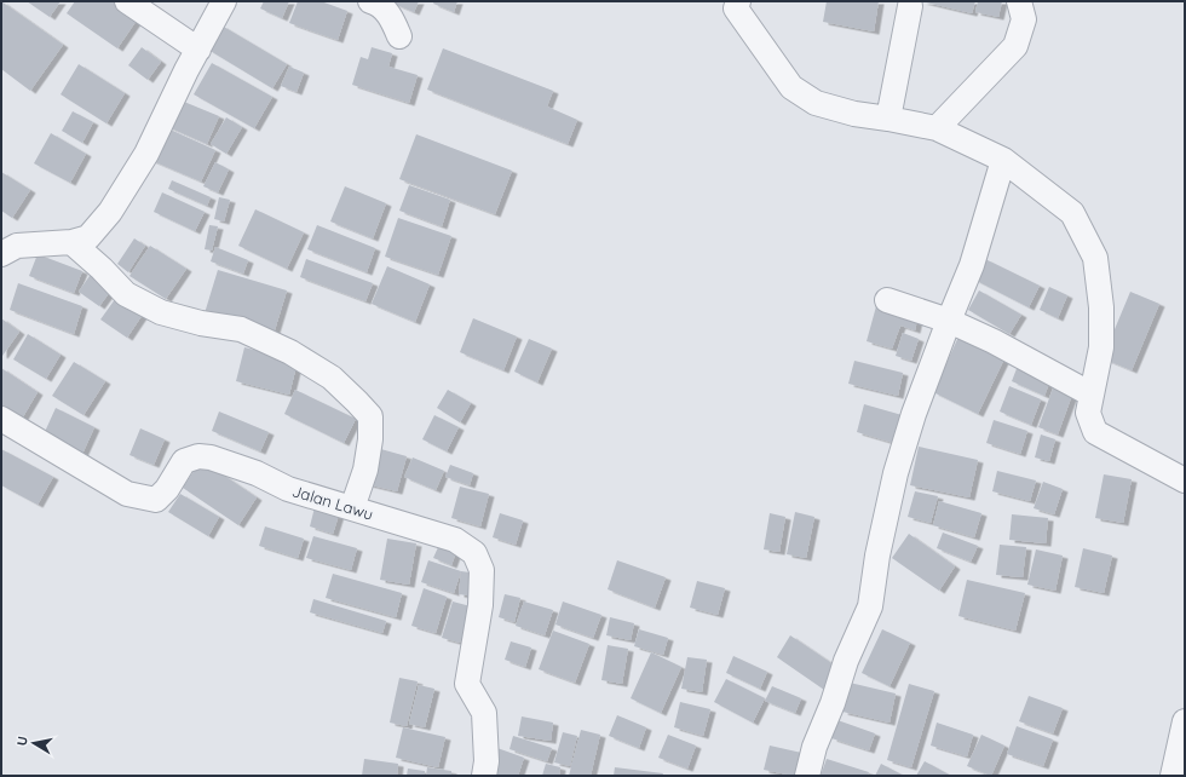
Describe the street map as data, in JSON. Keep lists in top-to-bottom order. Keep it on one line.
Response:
{"streets":{"street":["Jalan Lawu"]},"north":"left"}
